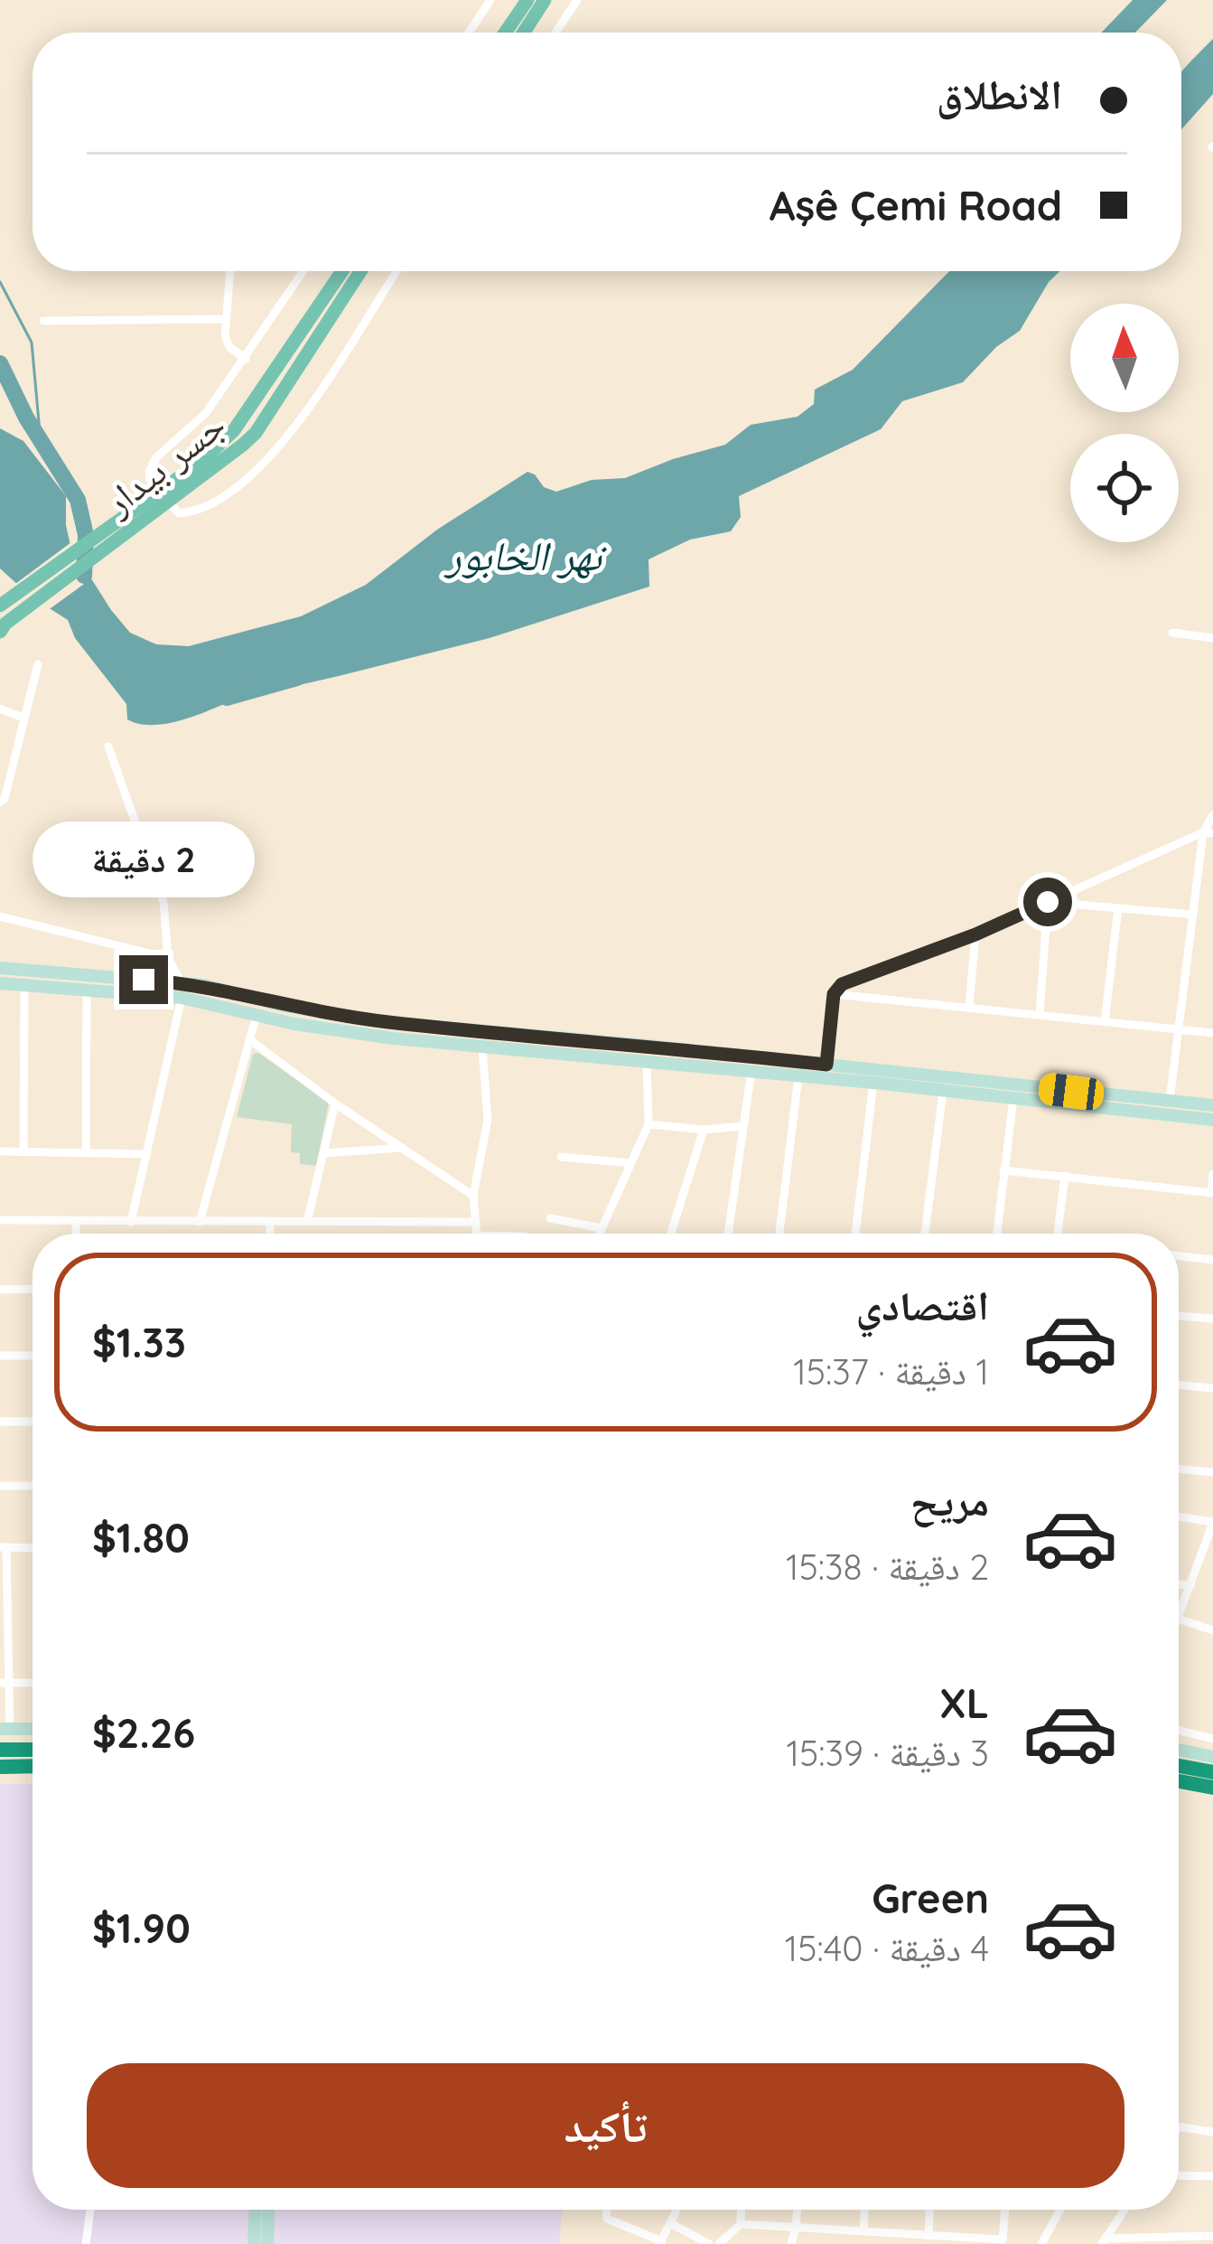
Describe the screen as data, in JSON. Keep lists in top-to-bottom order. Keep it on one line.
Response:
{"streets":{"main road":["جسر بيدار"]},"water":["نهر الخابور"],"north":"top","page":{"banner":["الانطلاق","Aşê Çemi Road"],"bubble":"2 دقيقة","list":[{"name":"اقتصادي","note":"1 دقيقة · 15:37","value":"$1.33"},{"name":"مريح","note":"2 دقيقة · 15:38","value":"$1.80"},{"name":"XL","note":"3 دقيقة · 15:39","value":"$2.26"},{"name":"Green","note":"4 دقيقة · 15:40","value":"$1.90"}],"buttons":"تأكيد"}}
